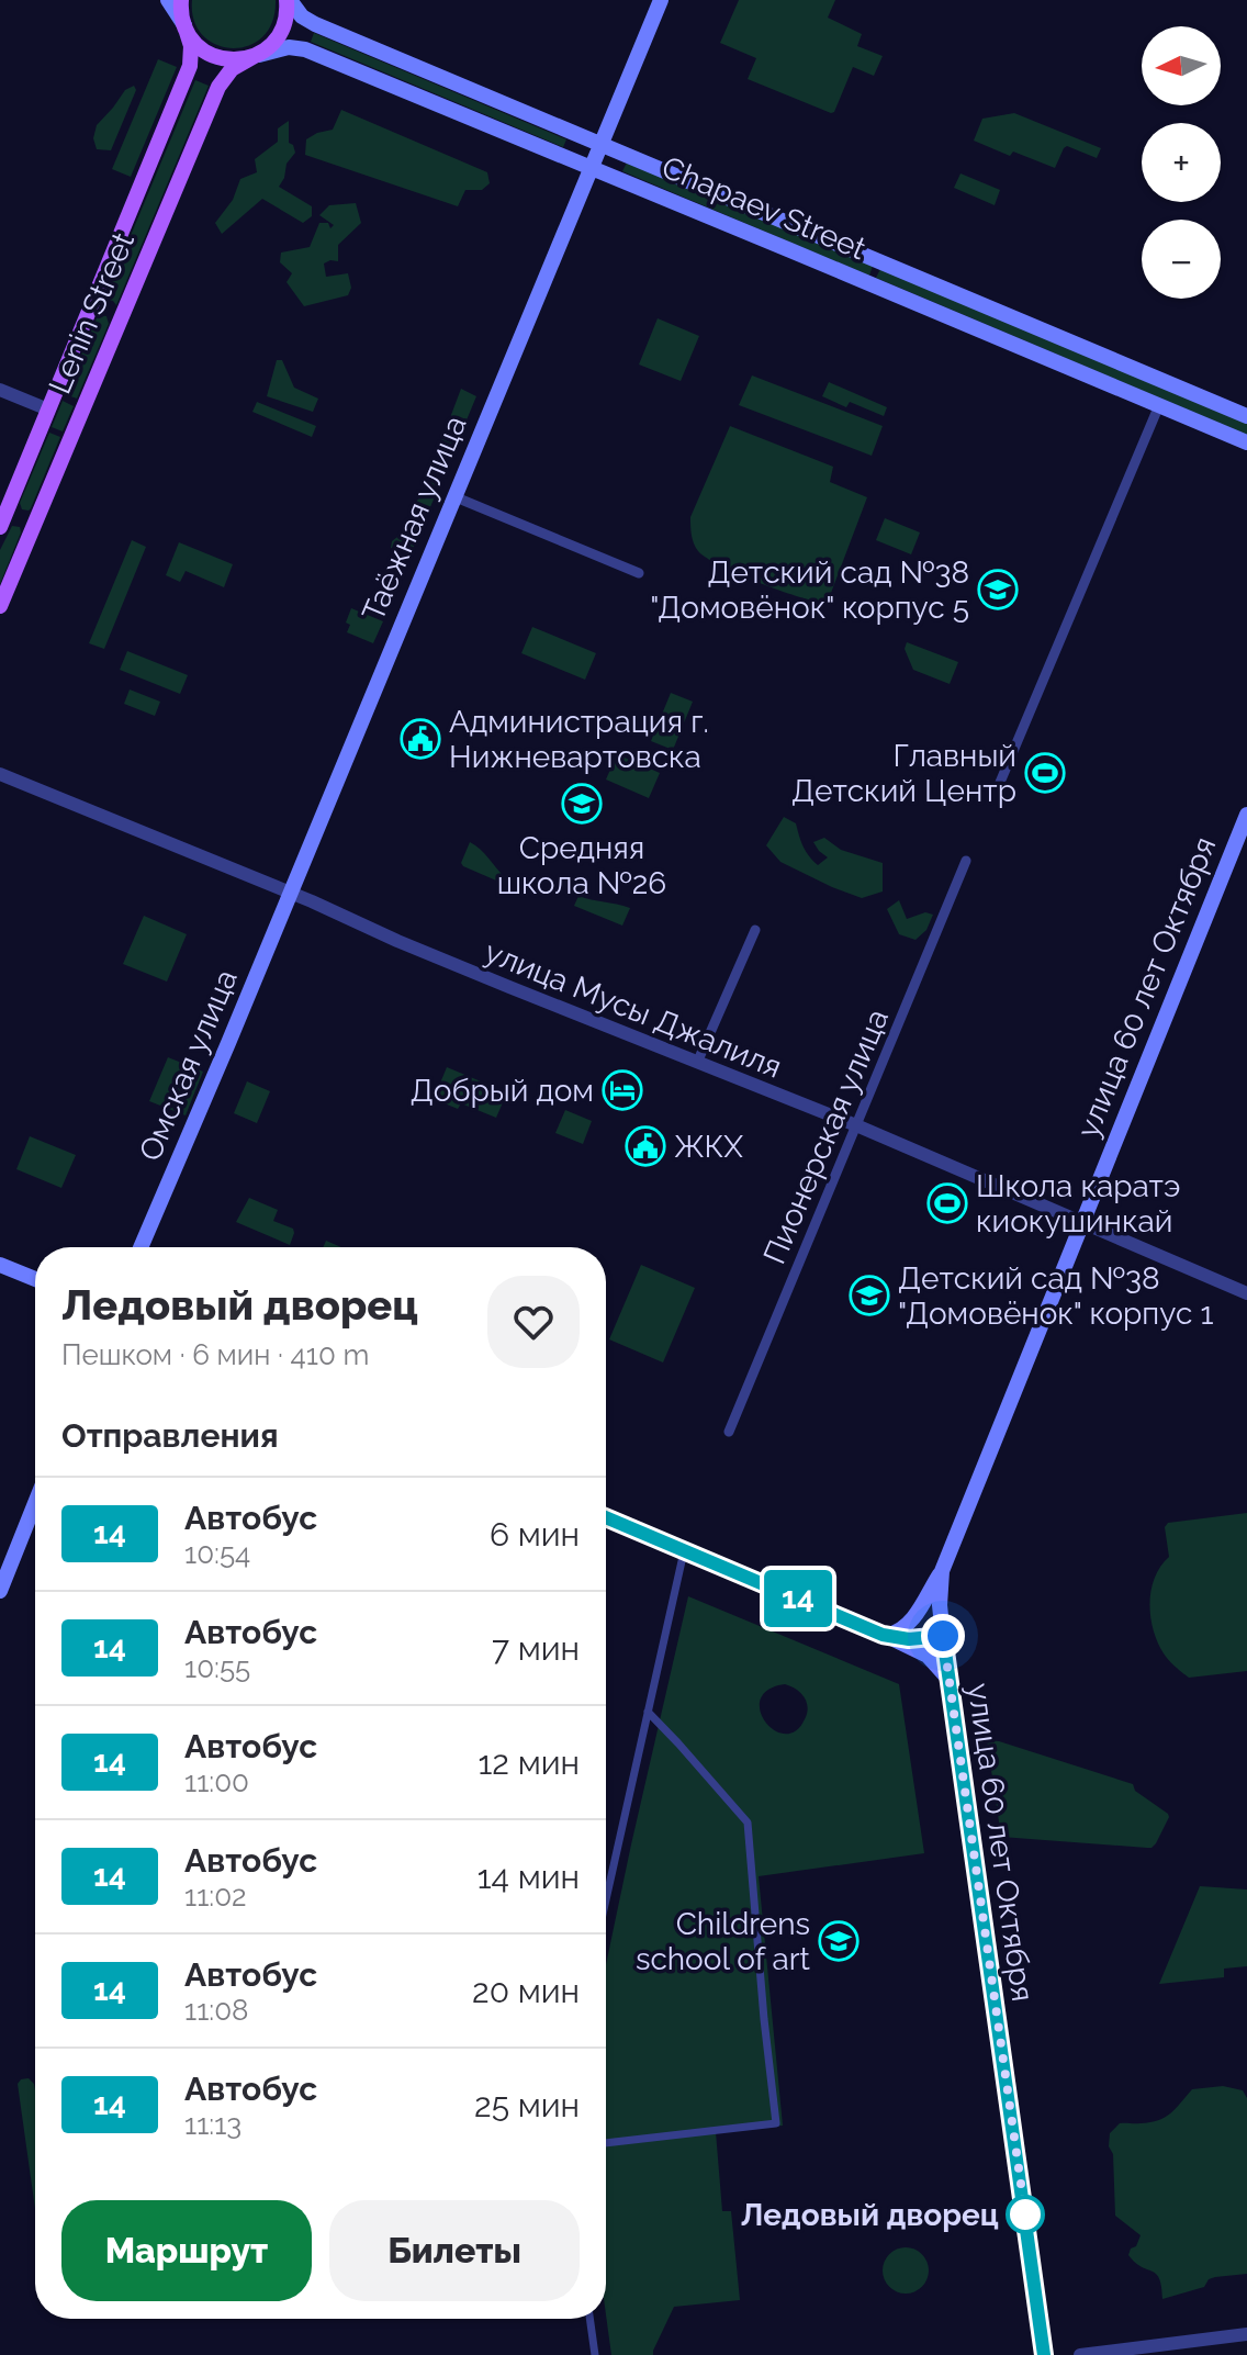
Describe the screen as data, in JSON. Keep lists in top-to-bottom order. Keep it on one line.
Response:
{"streets":{"main road":["Chapaev Street","Lenin Street","Таёжная улица","улица 60 лет Октября","Омская улица"],"street":["улица Мусы Джалиля","Пионерская улица"]},"crossings":[["Chapaev Street","Lenin Street"],["Chapaev Street","Таёжная улица"],["Таёжная улица","улица Мусы Джалиля"],["Таёжная улица","Омская улица"],["улица 60 лет Октября","улица Мусы Джалиля"],["улица Мусы Джалиля","Омская улица"],["улица Мусы Джалиля","Пионерская улица"]],"places":{"school or university":["Детский сад №38 \"Домовёнок\" корпус 5","Средняя школа №26","Детский сад №38 \"Домовёнок\" корпус 1","Childrens school of art"],"public building":["Администрация г. Нижневартовска","ЖКХ"],"sports":["Главный Детский Центр","Школа каратэ киокушинкай"],"hotel":["Добрый дом"],"other":["Ледовый дворец"]},"lines":["bus line 14"],"north":"left","page":{"on_map":"14","map_buttons":["+","−"],"heading":[["Ледовый дворец","Пешком · 6 мин · 410 m"],"Отправления"],"list":[{"mark":"14","name":"Автобус","note":"10:54","value":"6 мин"},{"mark":"14","name":"Автобус","note":"10:55","value":"7 мин"},{"mark":"14","name":"Автобус","note":"11:00","value":"12 мин"},{"mark":"14","name":"Автобус","note":"11:02","value":"14 мин"},{"mark":"14","name":"Автобус","note":"11:08","value":"20 мин"},{"mark":"14","name":"Автобус","note":"11:13","value":"25 мин"}],"buttons":["Маршрут","Билеты"]}}
